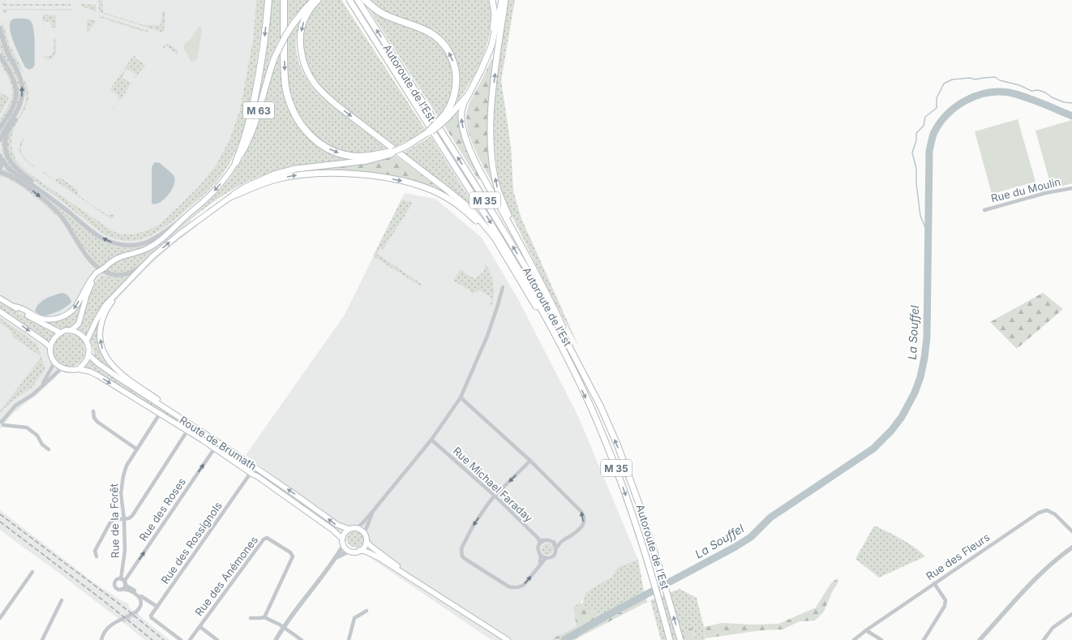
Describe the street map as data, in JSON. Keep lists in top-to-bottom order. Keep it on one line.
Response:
{"streets":{"main road":["Autoroute de l’Est","M 63","M 35","Route de Brumath"],"street":["Rue du Moulin","Rue Michael Faraday","Rue des Roses","Rue de la Forêt","Rue des Rossignols","Rue des Fleurs","Rue des Anémones"]},"crossings":[["Route de Brumath","Rue des Roses"],["Route de Brumath","Rue de la Forêt"],["Route de Brumath","Rue des Rossignols"],["Rue des Roses","Rue de la Forêt"]],"water":["La Souffel"]}
